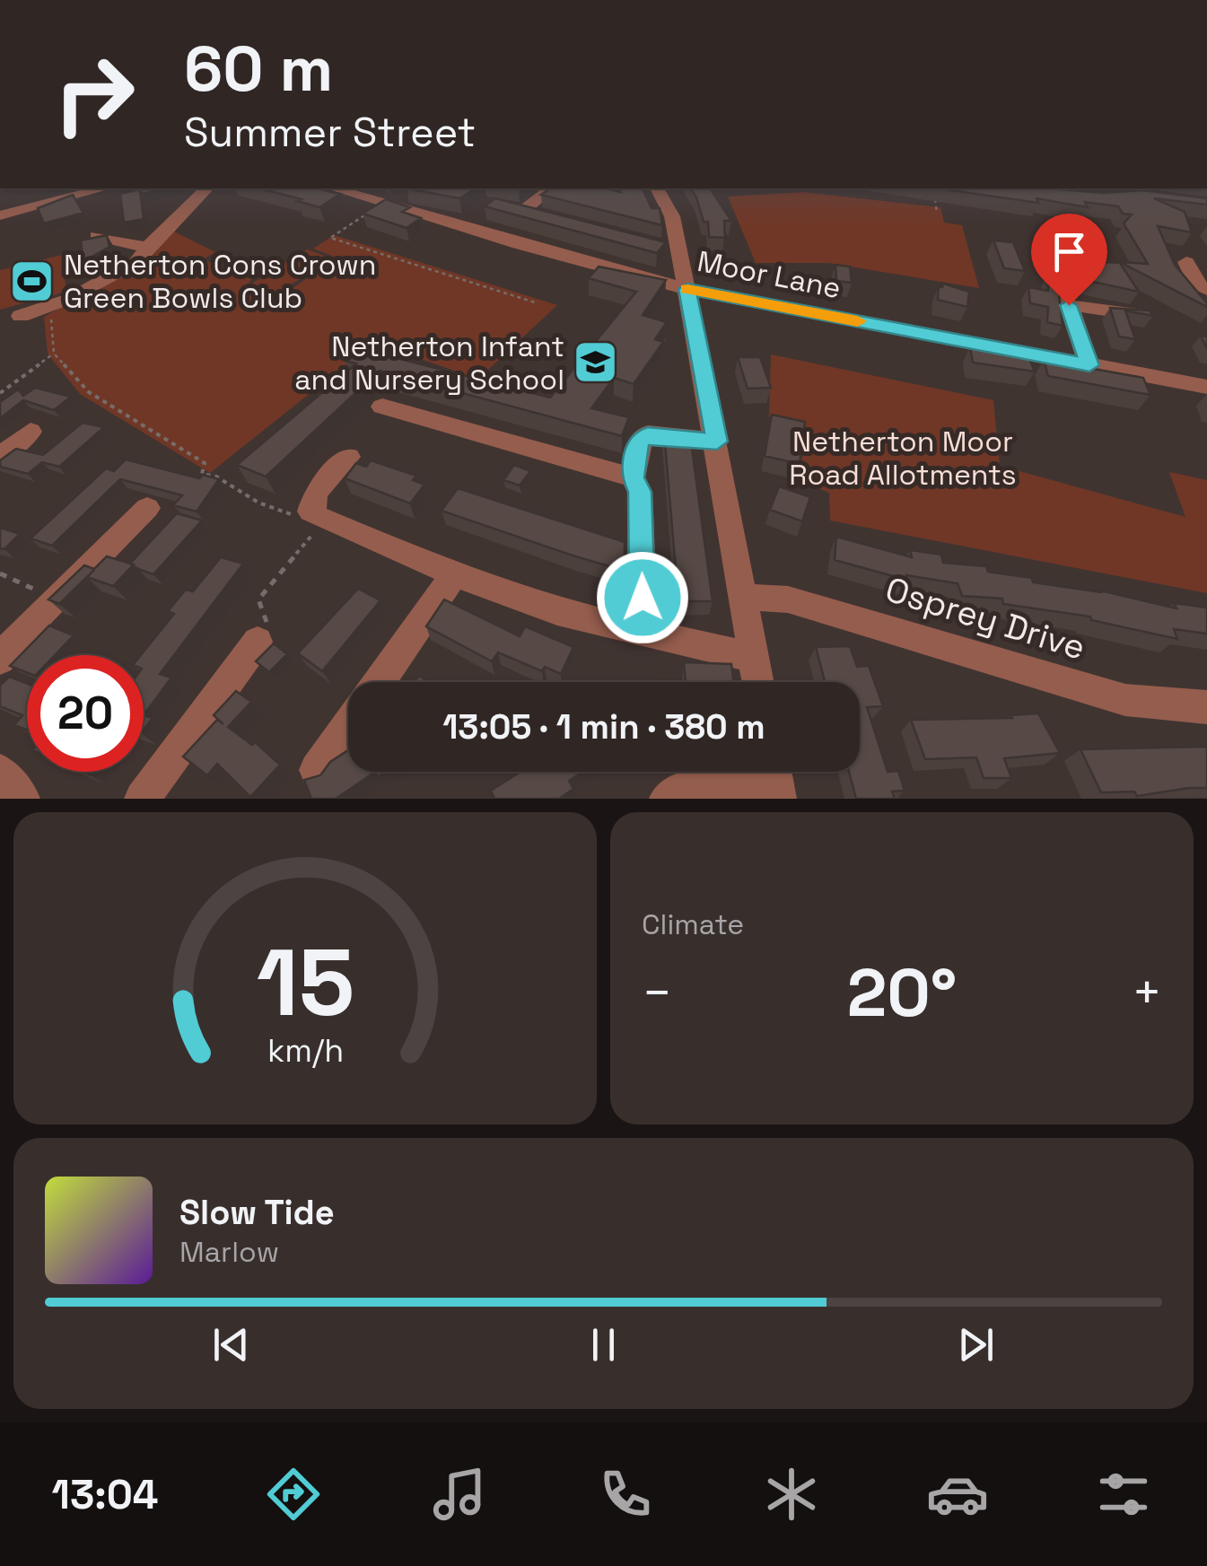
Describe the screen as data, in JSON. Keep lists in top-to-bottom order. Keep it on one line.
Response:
{"streets":{"street":["Moor Lane","Osprey Drive"]},"parks":["Netherton Moor Road Allotments"],"places":{"sports":["Netherton Cons Crown Green Bowls Club"],"school or university":["Netherton Infant and Nursery School"]},"page":{"turn":["60 m","Summer Street"],"limit":"20","trip":"13:05 · 1 min · 380 m","tile":"Climate","heat":["−","20°","+"],"song":["Slow Tide","Marlow"],"tabs":"13:04","gauge":["15","km/h"]}}
